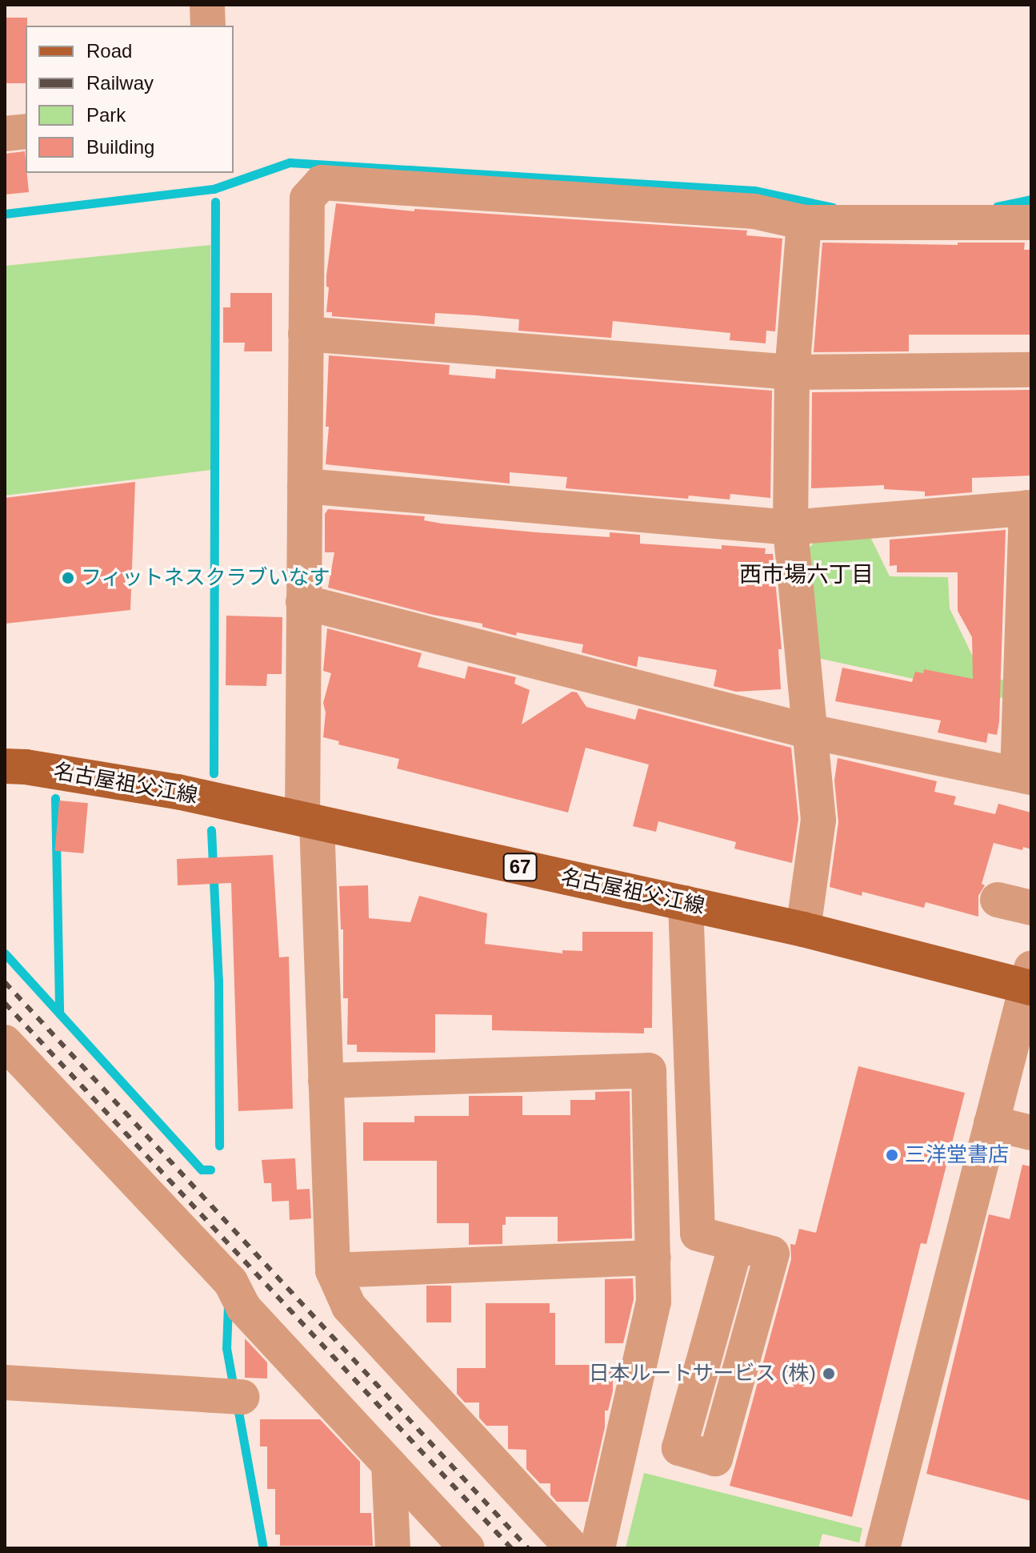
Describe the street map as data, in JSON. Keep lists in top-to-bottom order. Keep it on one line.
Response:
{"streets":{"main road":["名古屋祖父江線","67"]},"districts":["西市場六丁目"],"places":["フィットネスクラブいなす","三洋堂書店","日本ルートサービス (株)"],"legend":["Road","Railway","Park","Building"]}
